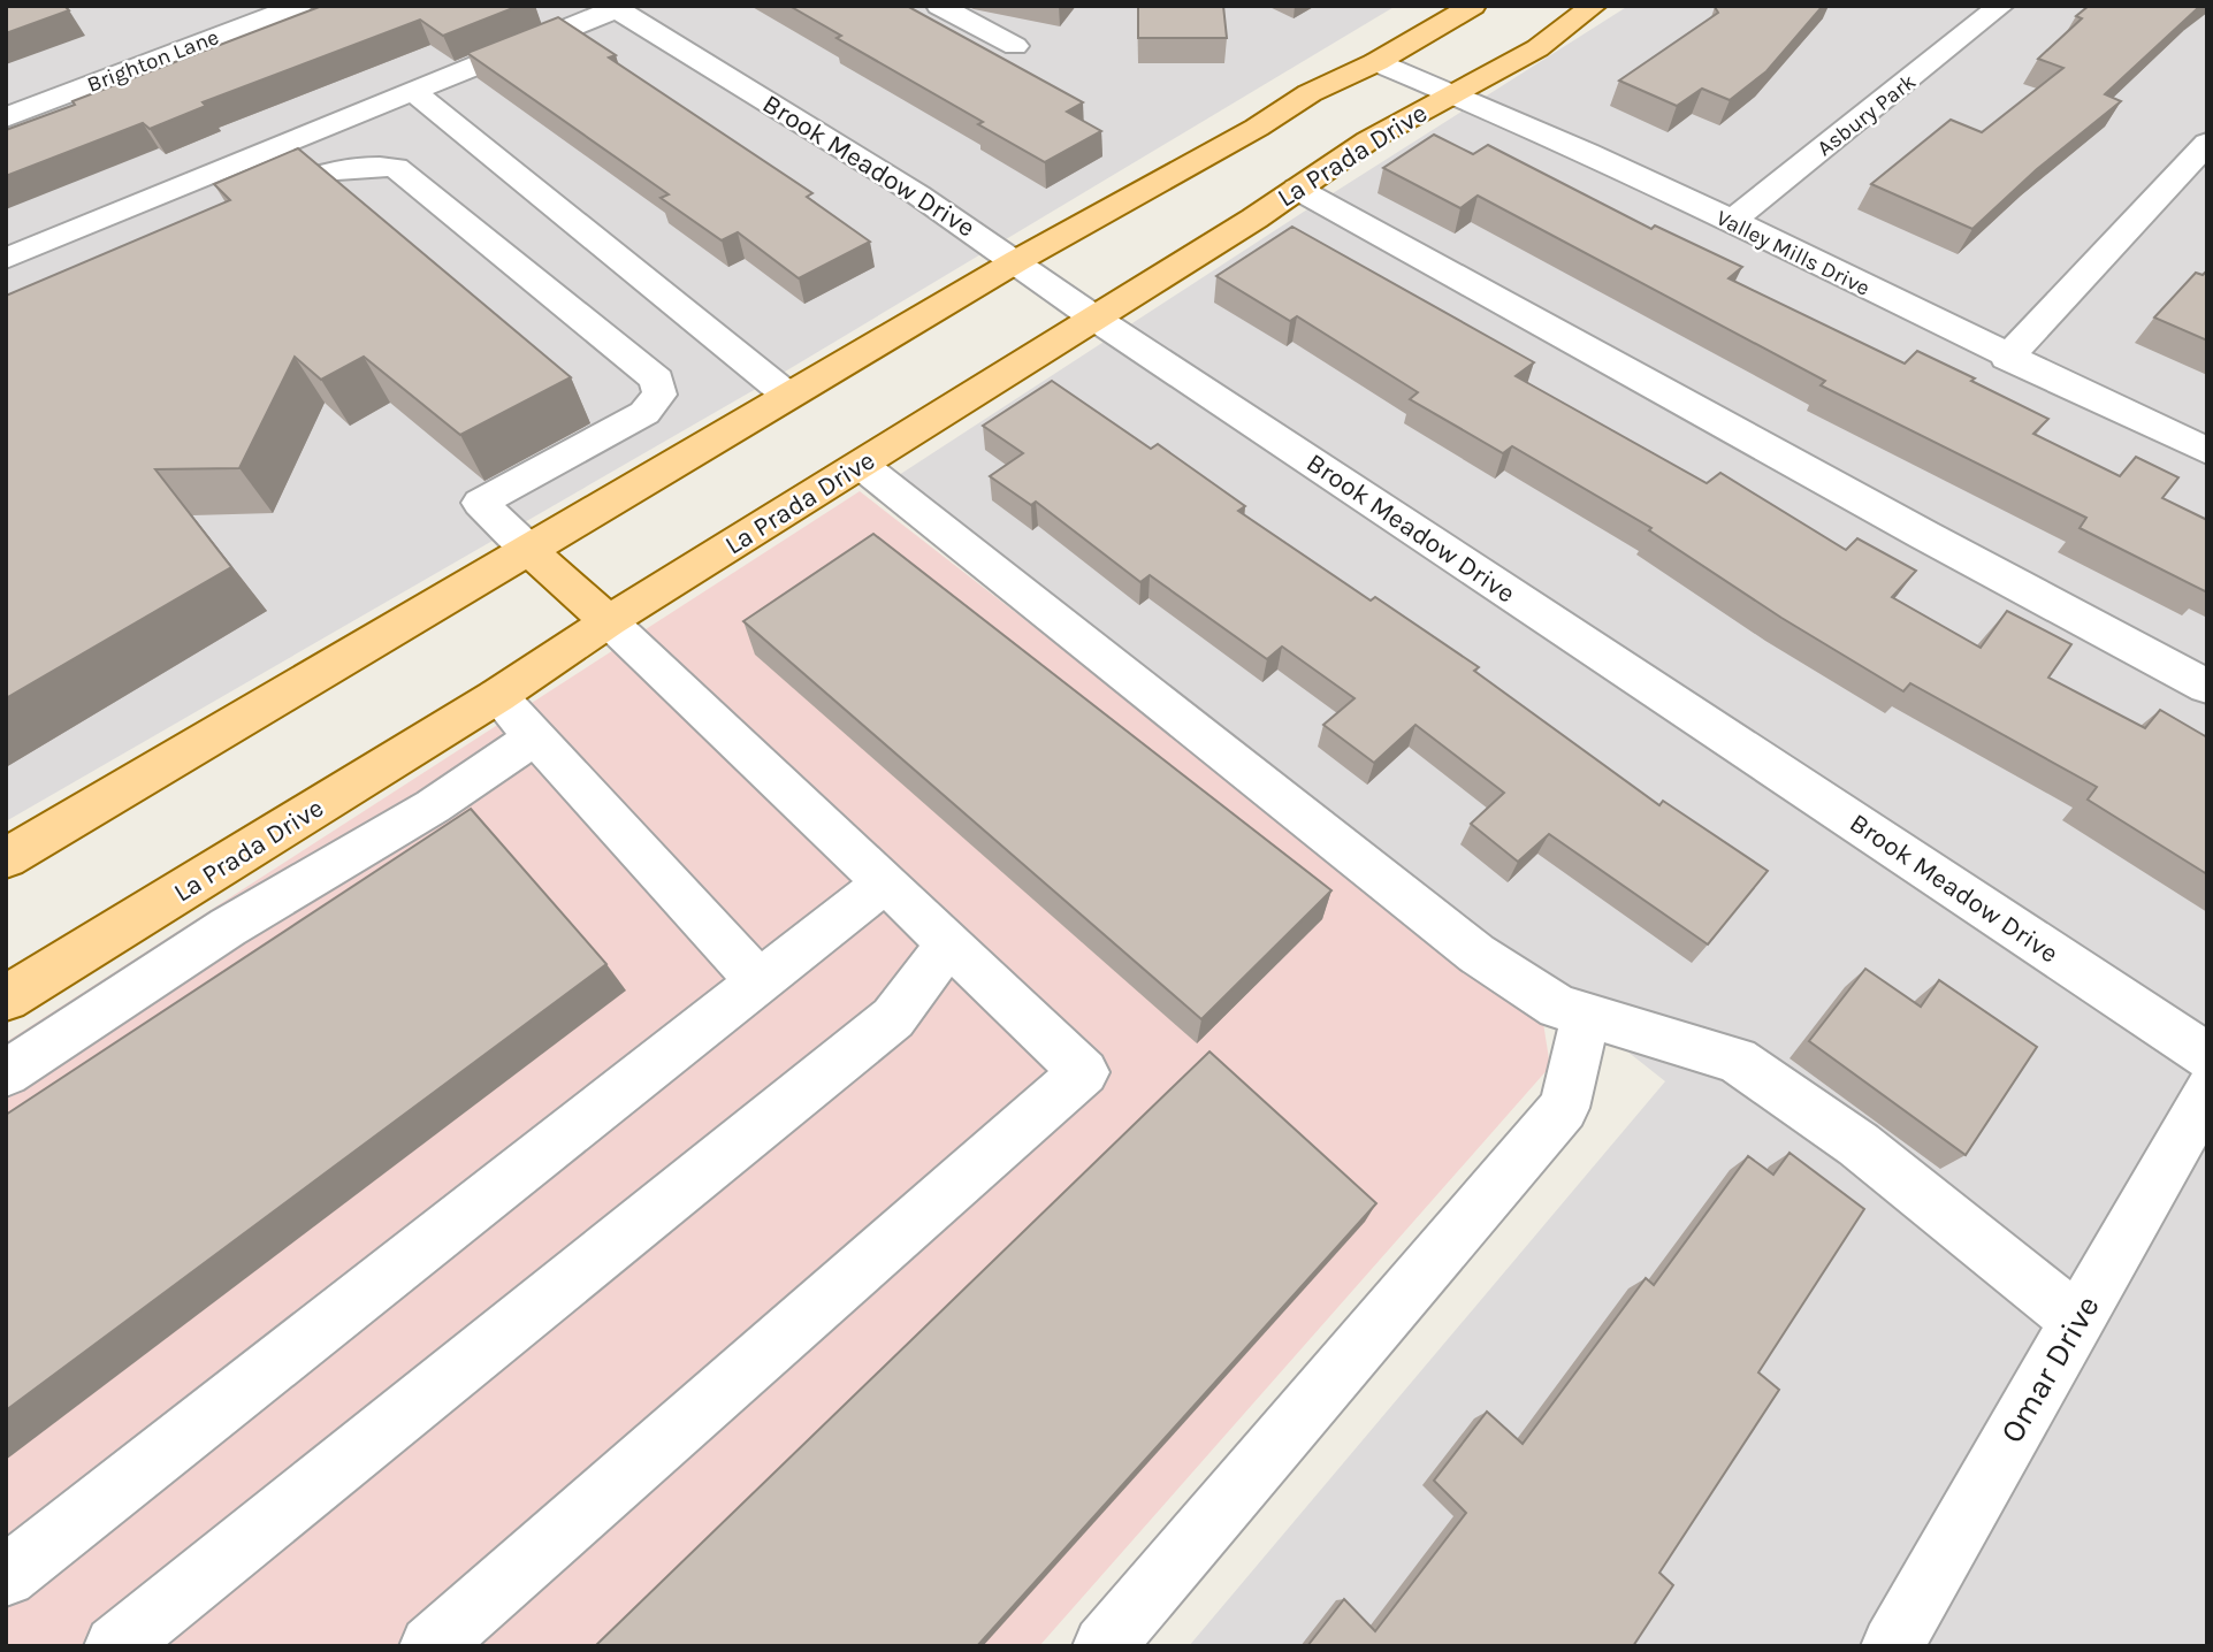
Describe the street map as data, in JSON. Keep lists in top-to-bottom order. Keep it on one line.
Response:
{"streets":{"main road":["La Prada Drive"],"street":["Brighton Lane","Asbury Park","Brook Meadow Drive","Valley Mills Drive","Omar Drive"]},"crossings":[["Asbury Park","Valley Mills Drive"],["La Prada Drive","Brook Meadow Drive"],["La Prada Drive","Valley Mills Drive"]]}
